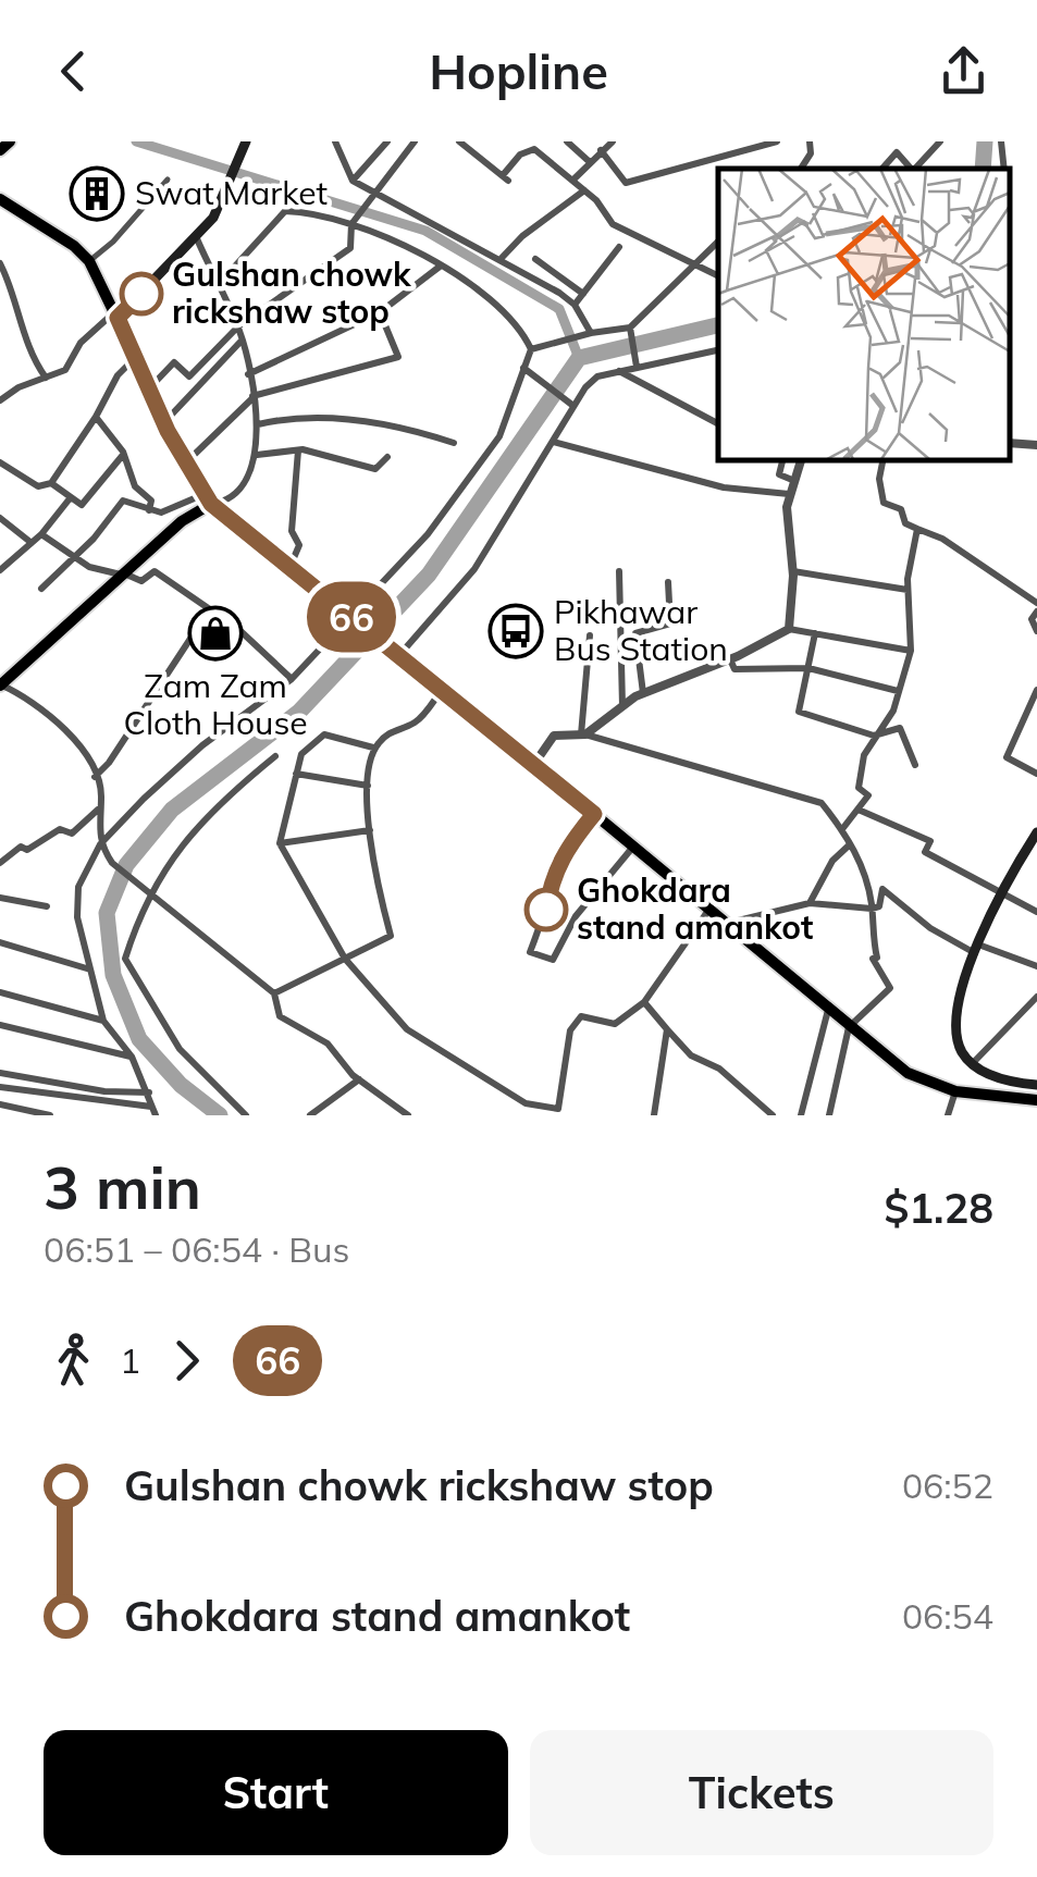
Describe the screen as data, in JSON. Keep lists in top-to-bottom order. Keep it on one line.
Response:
{"places":{"building":["Swat Market"],"other":["Gulshan chowk rickshaw stop","Ghokdara stand amankot"],"bus stop":["Pikhawar Bus Station"],"shop":["Zam Zam Cloth House"]},"lines":["bus line 66"],"page":{"header":"Hopline","on_map":"66","heading":["3 min","06:51 – 06:54 · Bus","$1.28"],"legs":["1","66"],"list":[{"name":"Gulshan chowk rickshaw stop","value":"06:52"},{"name":"Ghokdara stand amankot","value":"06:54"}],"buttons":["Start","Tickets"]}}
